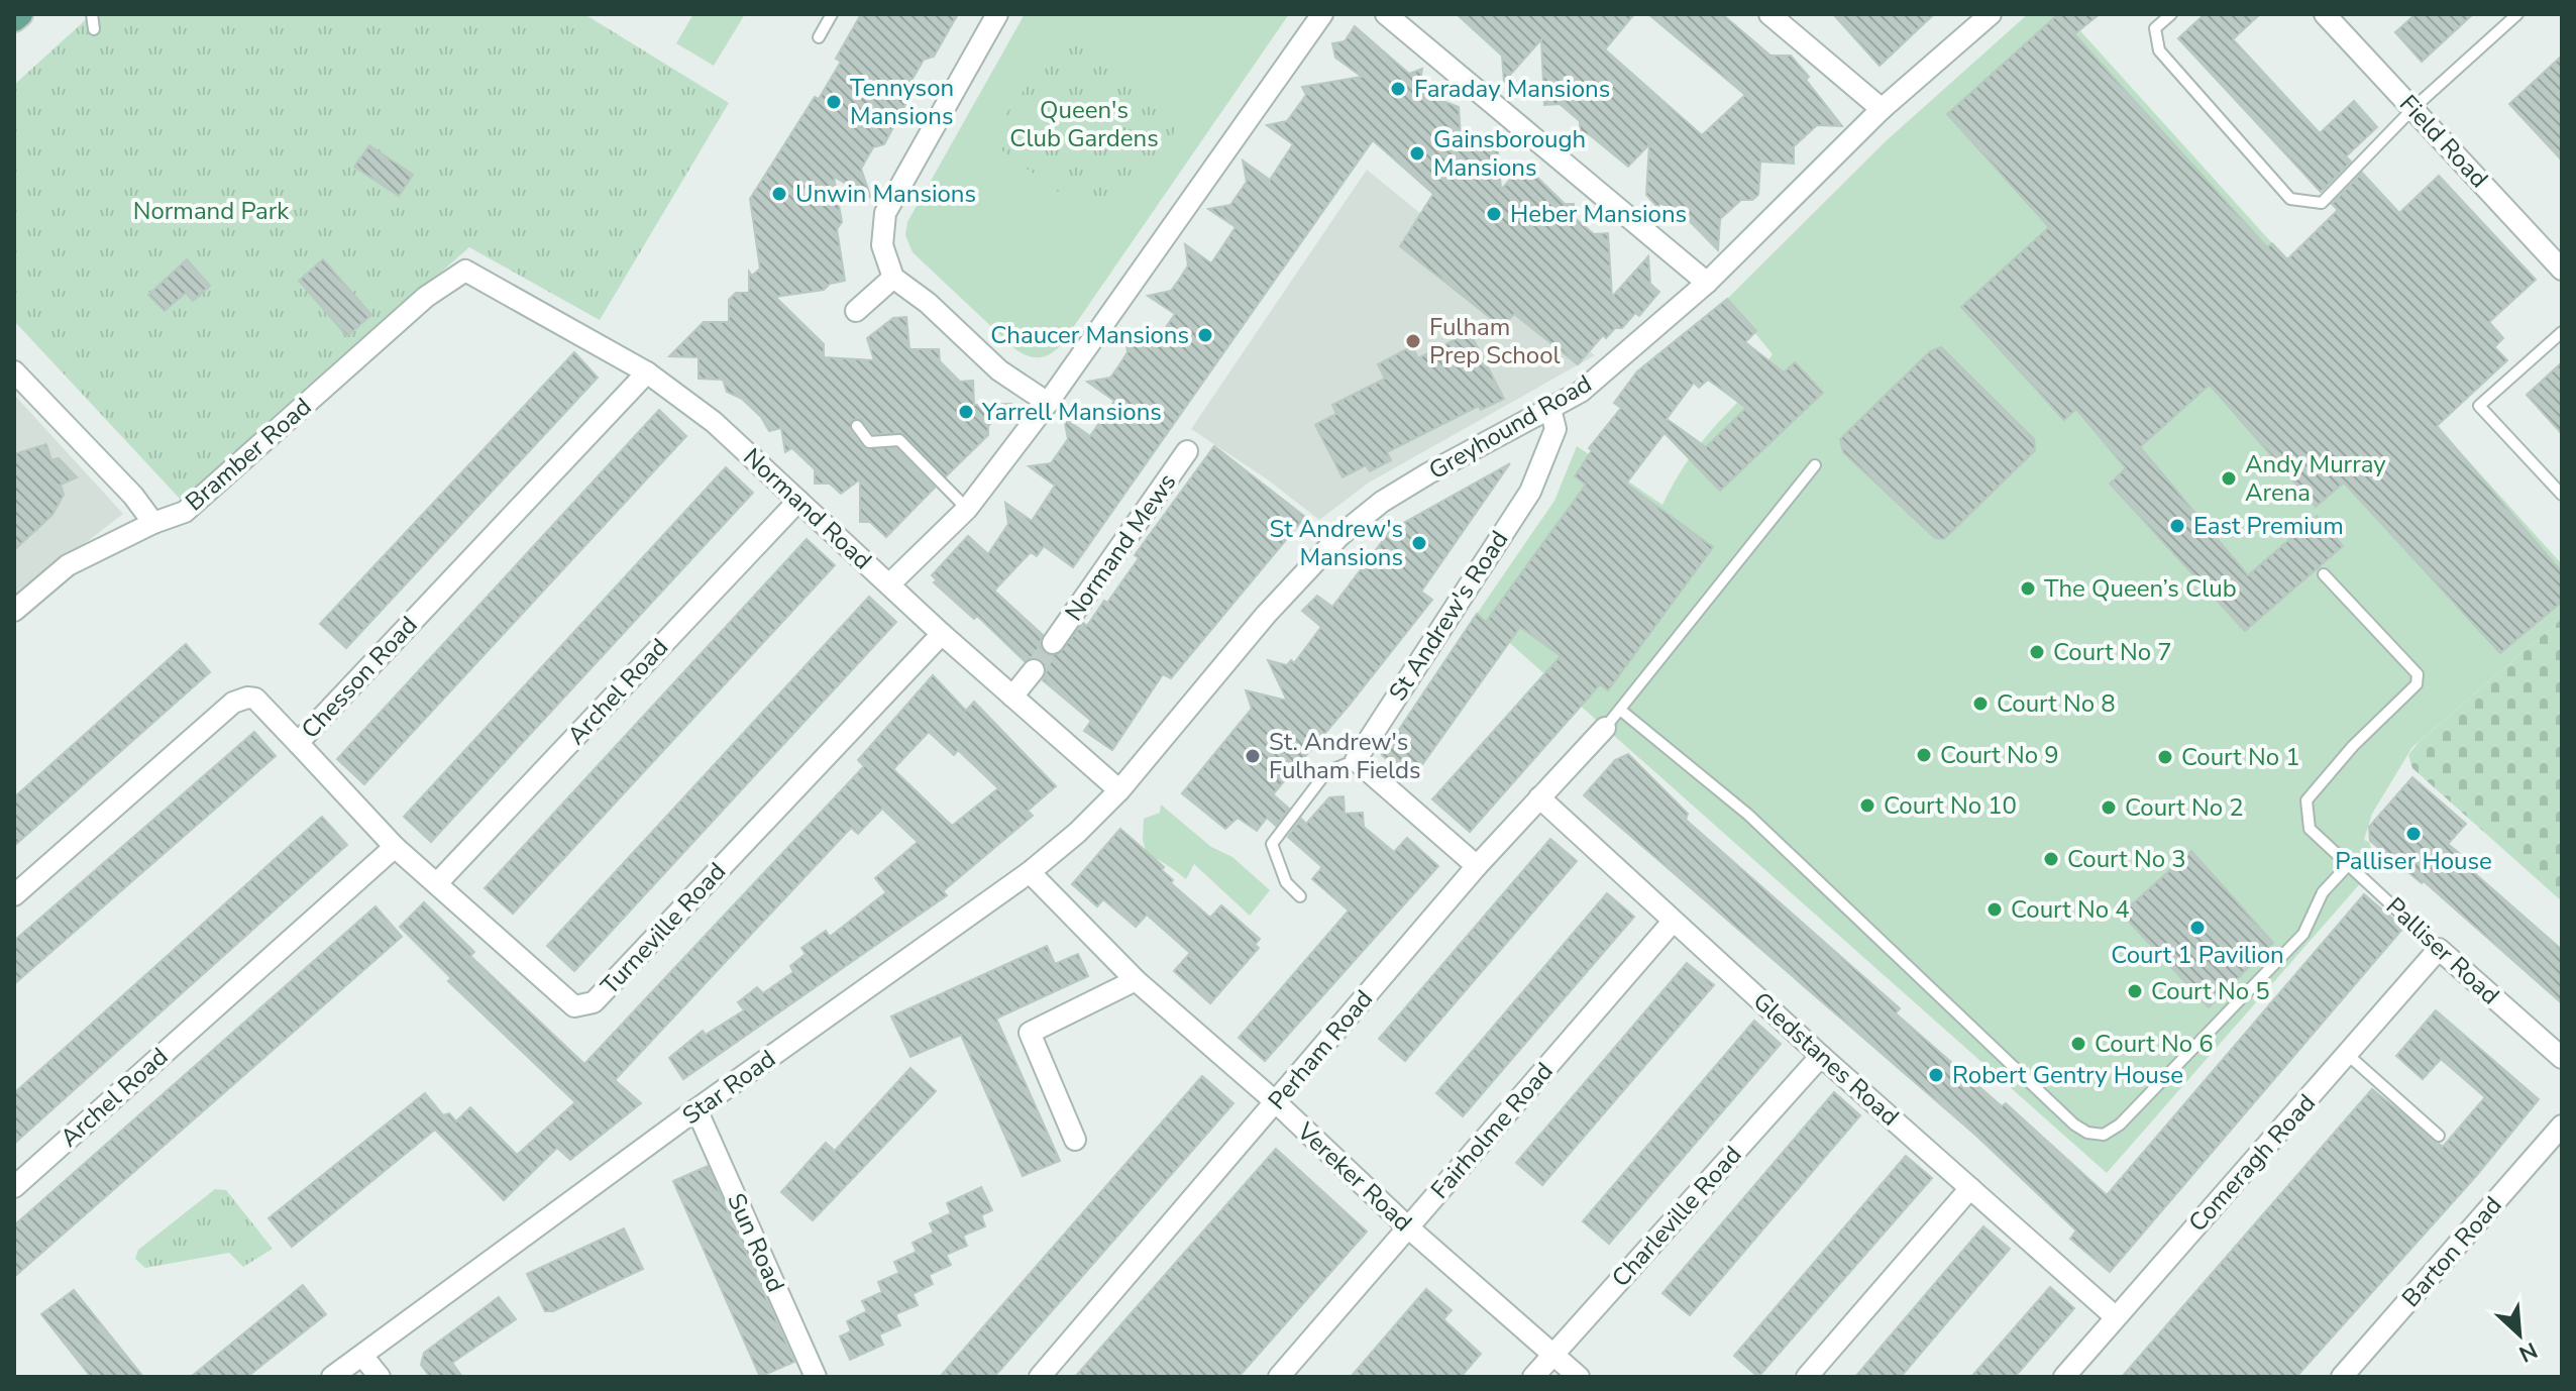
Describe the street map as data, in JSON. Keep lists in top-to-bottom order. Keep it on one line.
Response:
{"streets":{"street":["Field Road","Greyhound Road","Bramber Road","Normand Road","Normand Mews","St Andrew's Road","Chesson Road","Archel Road","Turneville Road","Palliser Road","Perham Road","Gledstanes Road","Star Road","Fairholme Road","Comeragh Road","Vereker Road","Charleville Road","Sun Road","Barton Road"]},"crossings":[["Greyhound Road","Normand Road"],["Greyhound Road","St Andrew's Road"],["Greyhound Road","Star Road"],["Bramber Road","Normand Road"],["Normand Road","Chesson Road"],["Normand Road","Archel Road"],["Normand Road","Turneville Road"],["Normand Road","Star Road"],["Chesson Road","Turneville Road"],["Archel Road","Turneville Road"],["Palliser Road","Comeragh Road"],["Perham Road","Gledstanes Road"],["Perham Road","Vereker Road"],["Gledstanes Road","Fairholme Road"],["Gledstanes Road","Comeragh Road"],["Gledstanes Road","Charleville Road"],["Star Road","Vereker Road"],["Star Road","Sun Road"],["Fairholme Road","Vereker Road"],["Vereker Road","Charleville Road"]],"parks":["Queen's Club Gardens","Normand Park"],"places":["Faraday Mansions","Tennyson Mansions","Gainsborough Mansions","Unwin Mansions","Heber Mansions","Chaucer Mansions","Fulham Prep School","Yarrell Mansions","Andy Murray Arena","East Premium","St Andrew's Mansions","The Queen’s Club","Court No 7","Court No 8","Court No 9","St. Andrew's Fulham Fields","Court No 1","Court No 10","Court No 2","Palliser House","Court No 3","Court No 4","Court 1 Pavilion","Court No 5","Court No 6","Robert Gentry House"],"north":"bottom right"}
